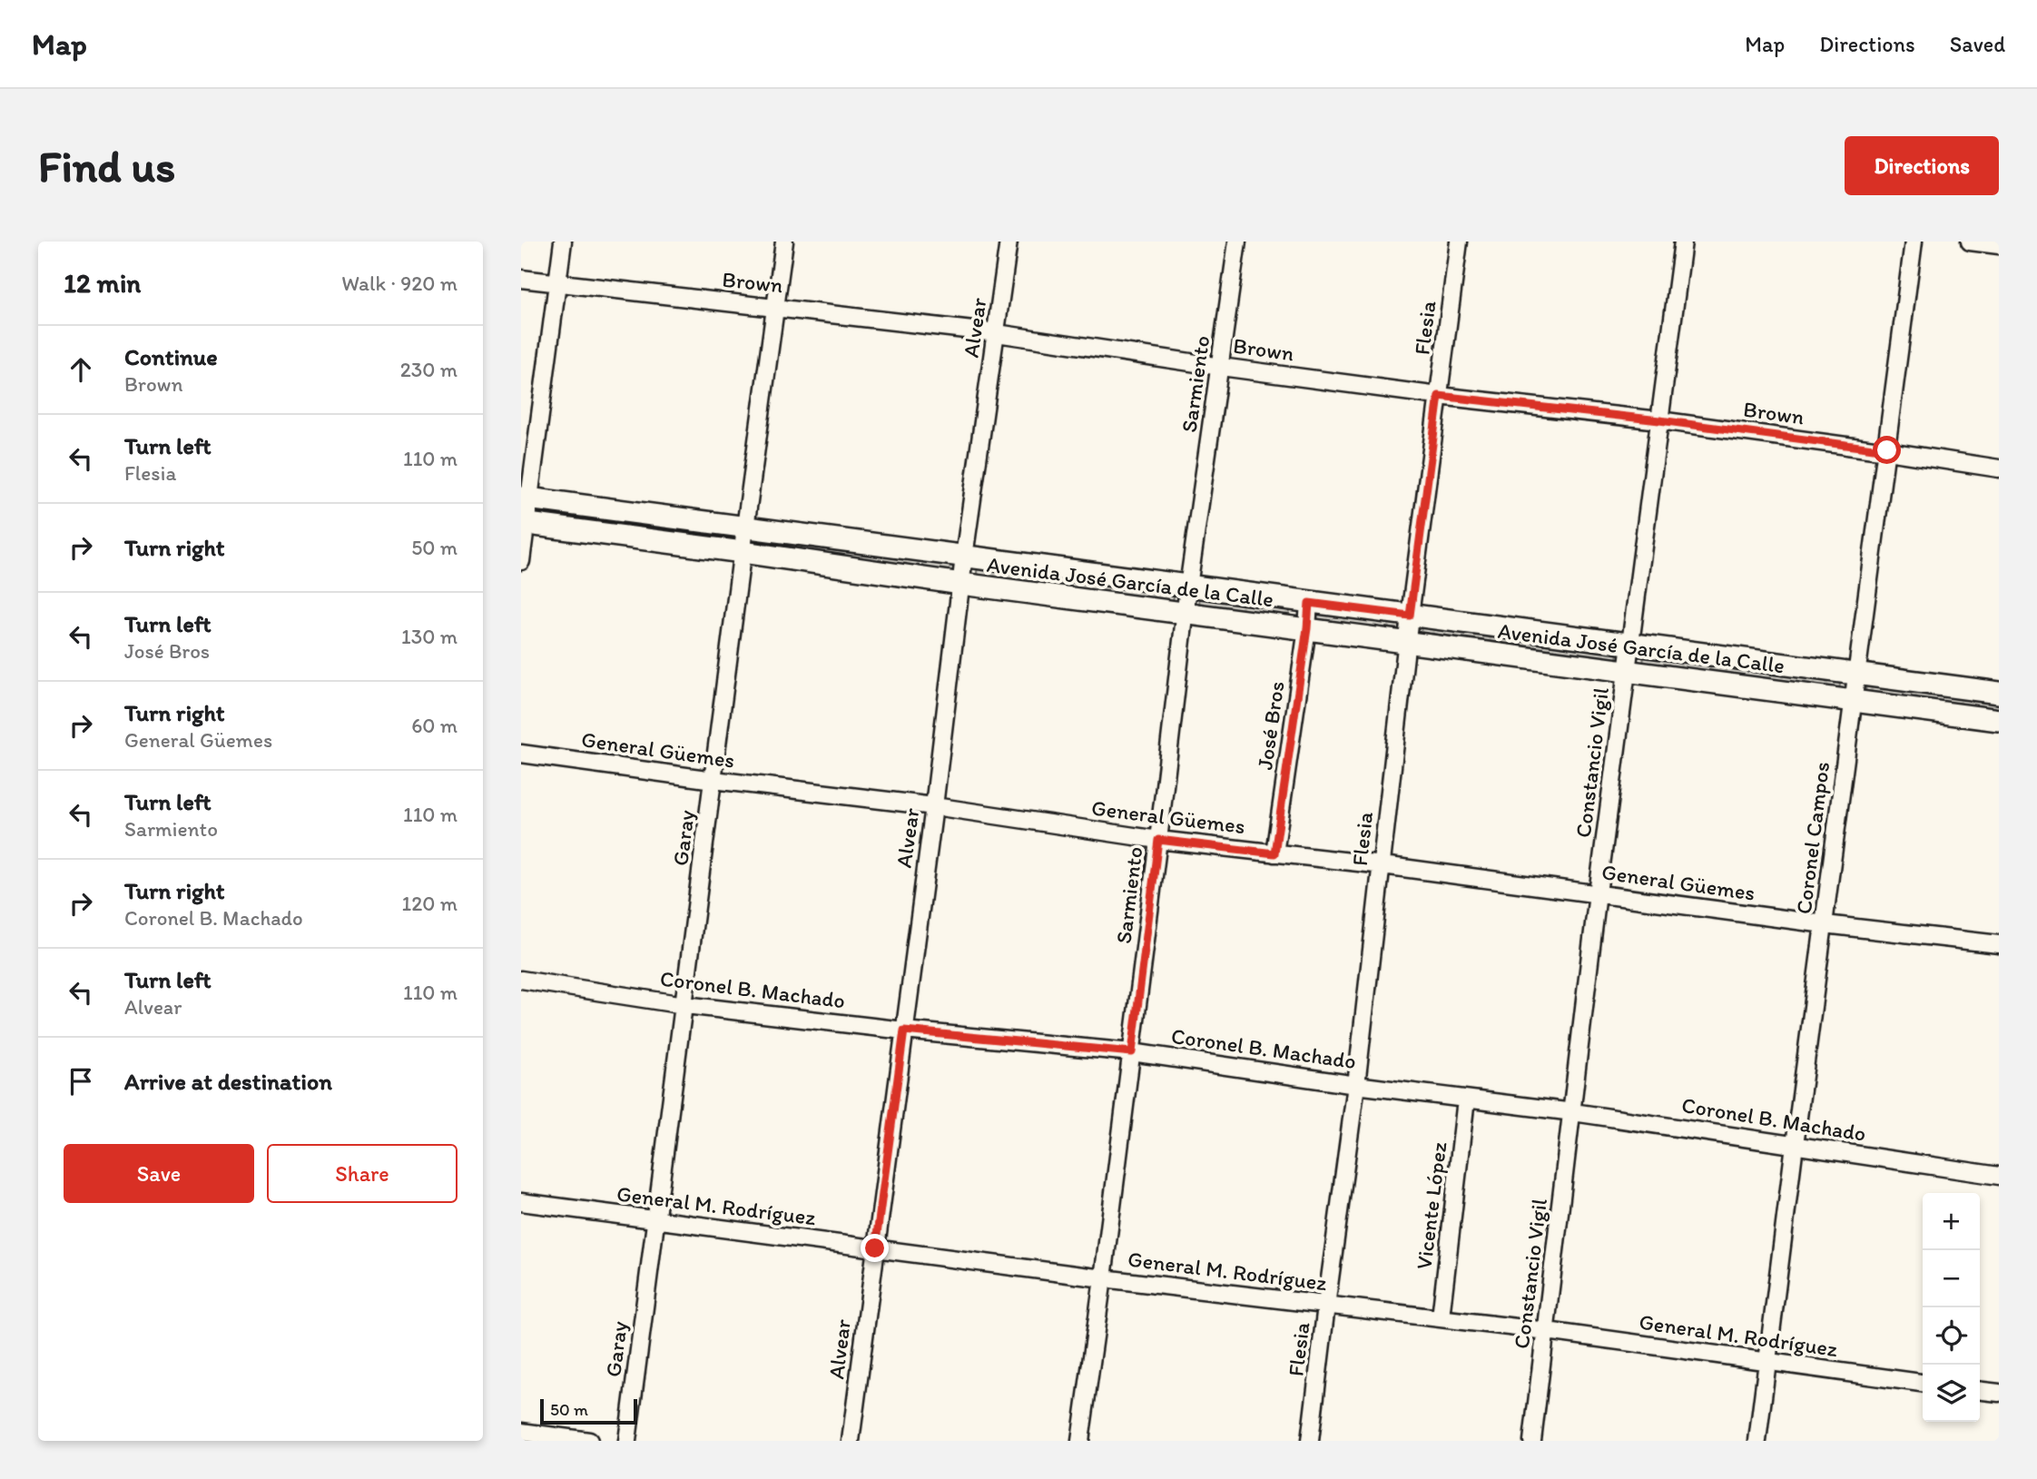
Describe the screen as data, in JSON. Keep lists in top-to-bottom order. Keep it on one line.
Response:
{"streets":{"main road":["Avenida José García de la Calle"],"street":["Brown","Alvear","Flesia","Sarmiento","José Bros","General Güemes","Constancio Vigil","Garay","Coronel Campos","Coronel B. Machado","General M. Rodríguez","Vicente López"]},"crossings":[["Brown","Alvear"],["Brown","Flesia"],["Brown","Sarmiento"],["Brown","Constancio Vigil"],["Brown","Garay"],["Brown","Coronel Campos"],["Alvear","Avenida José García de la Calle"],["Alvear","General Güemes"],["Alvear","Coronel B. Machado"],["Alvear","General M. Rodríguez"],["Flesia","Avenida José García de la Calle"],["Flesia","General Güemes"],["Flesia","Coronel B. Machado"],["Flesia","General M. Rodríguez"],["Sarmiento","Avenida José García de la Calle"],["Sarmiento","General Güemes"],["Sarmiento","Coronel B. Machado"],["Sarmiento","General M. Rodríguez"],["Avenida José García de la Calle","José Bros"],["Avenida José García de la Calle","Constancio Vigil"],["Avenida José García de la Calle","Garay"],["Avenida José García de la Calle","Coronel Campos"],["José Bros","General Güemes"],["General Güemes","Constancio Vigil"],["General Güemes","Garay"],["General Güemes","Coronel Campos"],["Constancio Vigil","Coronel B. Machado"],["Constancio Vigil","General M. Rodríguez"],["Garay","Coronel B. Machado"],["Garay","General M. Rodríguez"],["Coronel Campos","Coronel B. Machado"],["Coronel Campos","General M. Rodríguez"],["Coronel B. Machado","Vicente López"],["General M. Rodríguez","Vicente López"]],"scale_bar":"50 m","page":{"header":"Map","nav":["Map","Directions","Saved"],"buttons":["Directions",["Save","Share"]],"title":"Find us","heading":["12 min","Walk · 920 m"],"list":[["Continue","Brown","230 m"],["Turn left","Flesia","110 m"],["Turn right","50 m"],["Turn left","José Bros","130 m"],["Turn right","General Güemes","60 m"],["Turn left","Sarmiento","110 m"],["Turn right","Coronel B. Machado","120 m"],["Turn left","Alvear","110 m"],"Arrive at destination"],"map_buttons":["+","−"],"scale":"50 m"}}
